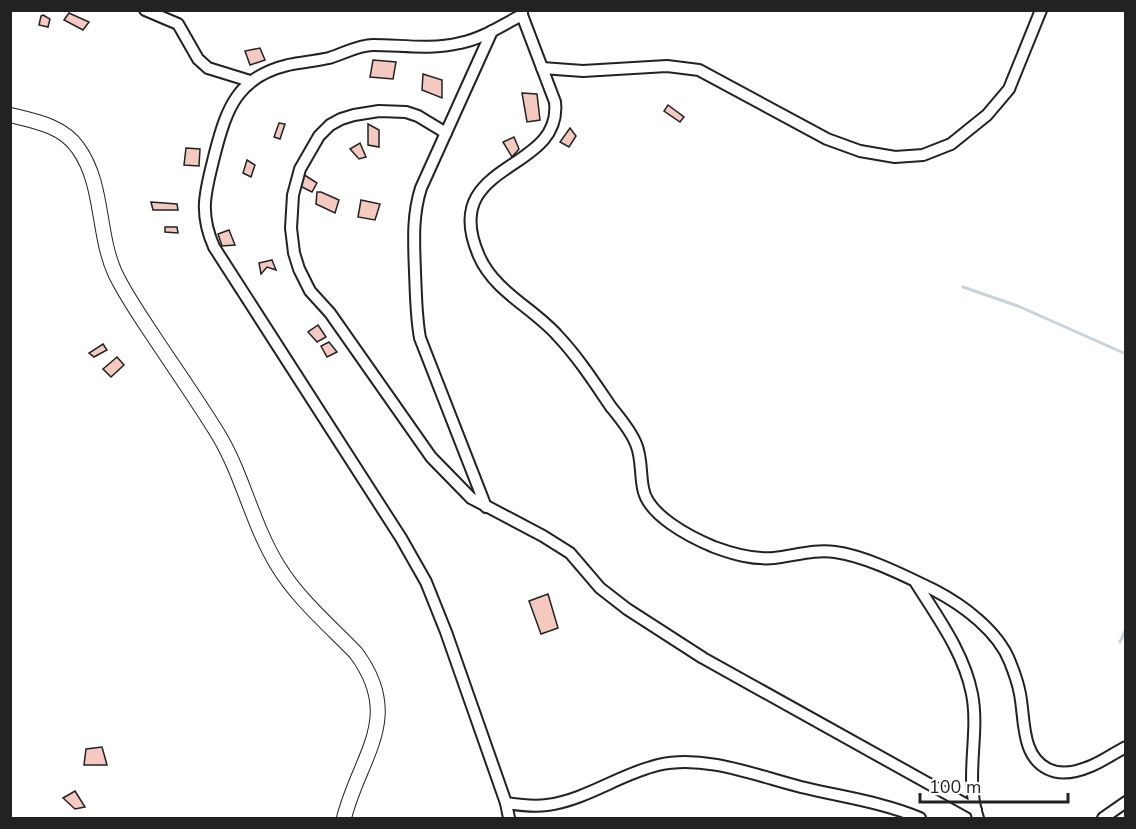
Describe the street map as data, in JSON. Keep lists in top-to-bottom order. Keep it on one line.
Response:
{"scale_bar":"100 m"}
